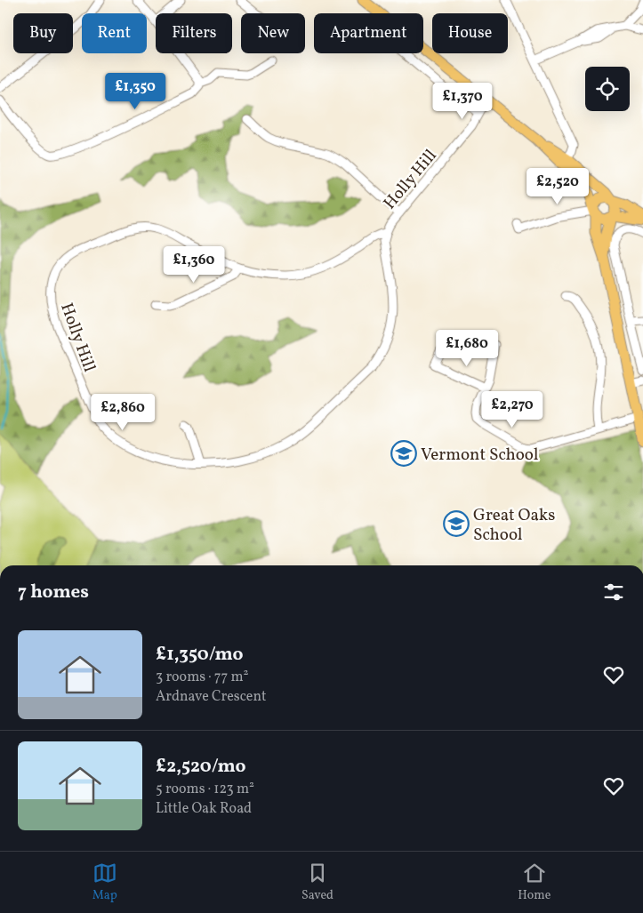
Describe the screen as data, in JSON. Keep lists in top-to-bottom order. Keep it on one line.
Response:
{"streets":{"street":["Holly Hill"]},"places":{"school or university":["Vermont School","Great Oaks School"]},"page":{"chip":["Buy","Rent","Filters","New","Apartment","House"],"price":["£1,350","£1,370","£2,520","£1,360","£1,680","£2,270","£2,860"],"heading":"7 homes","list":[{"name":"£1,350/mo","note":"3 rooms · 77 m² · Ardnave Crescent"},{"name":"£2,520/mo","note":"5 rooms · 123 m² · Little Oak Road"}],"tabs":["Map","Saved","Home"]}}
